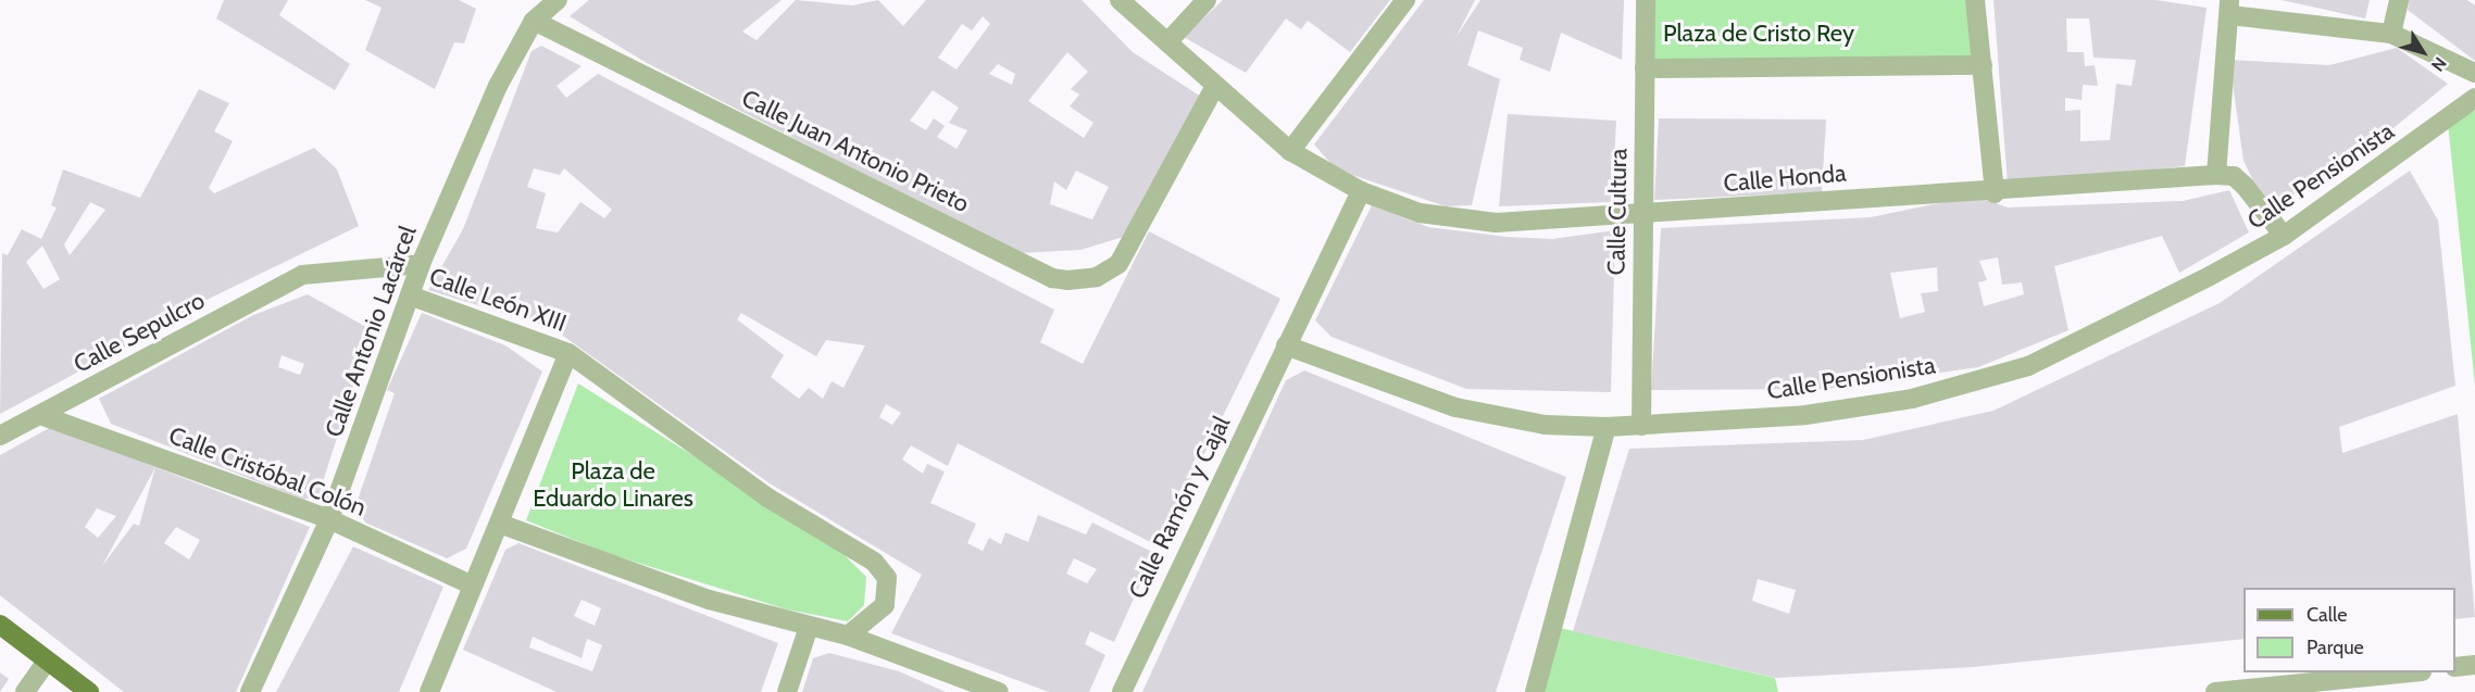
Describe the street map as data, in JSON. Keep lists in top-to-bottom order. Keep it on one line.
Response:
{"streets":{"street":["Calle Juan Antonio Prieto","Calle Pensionista","Calle Honda","Calle Cultura","Calle León XIII","Calle Antonio Lacárcel","Calle Sepulcro","Calle Cristóbal Colón","Calle Ramón y Cajal"]},"crossings":[["Calle Juan Antonio Prieto","Calle Honda"],["Calle Juan Antonio Prieto","Calle Antonio Lacárcel"],["Calle Pensionista","Calle Honda"],["Calle Pensionista","Calle Cultura"],["Calle Pensionista","Calle Ramón y Cajal"],["Calle Honda","Calle Cultura"],["Calle Honda","Calle Ramón y Cajal"],["Calle León XIII","Calle Antonio Lacárcel"],["Calle Antonio Lacárcel","Calle Sepulcro"],["Calle Antonio Lacárcel","Calle Cristóbal Colón"],["Calle Sepulcro","Calle Cristóbal Colón"]],"parks":["Plaza de Cristo Rey","Plaza de Eduardo Linares"],"legend":["Calle","Parque"],"north":"bottom right"}
